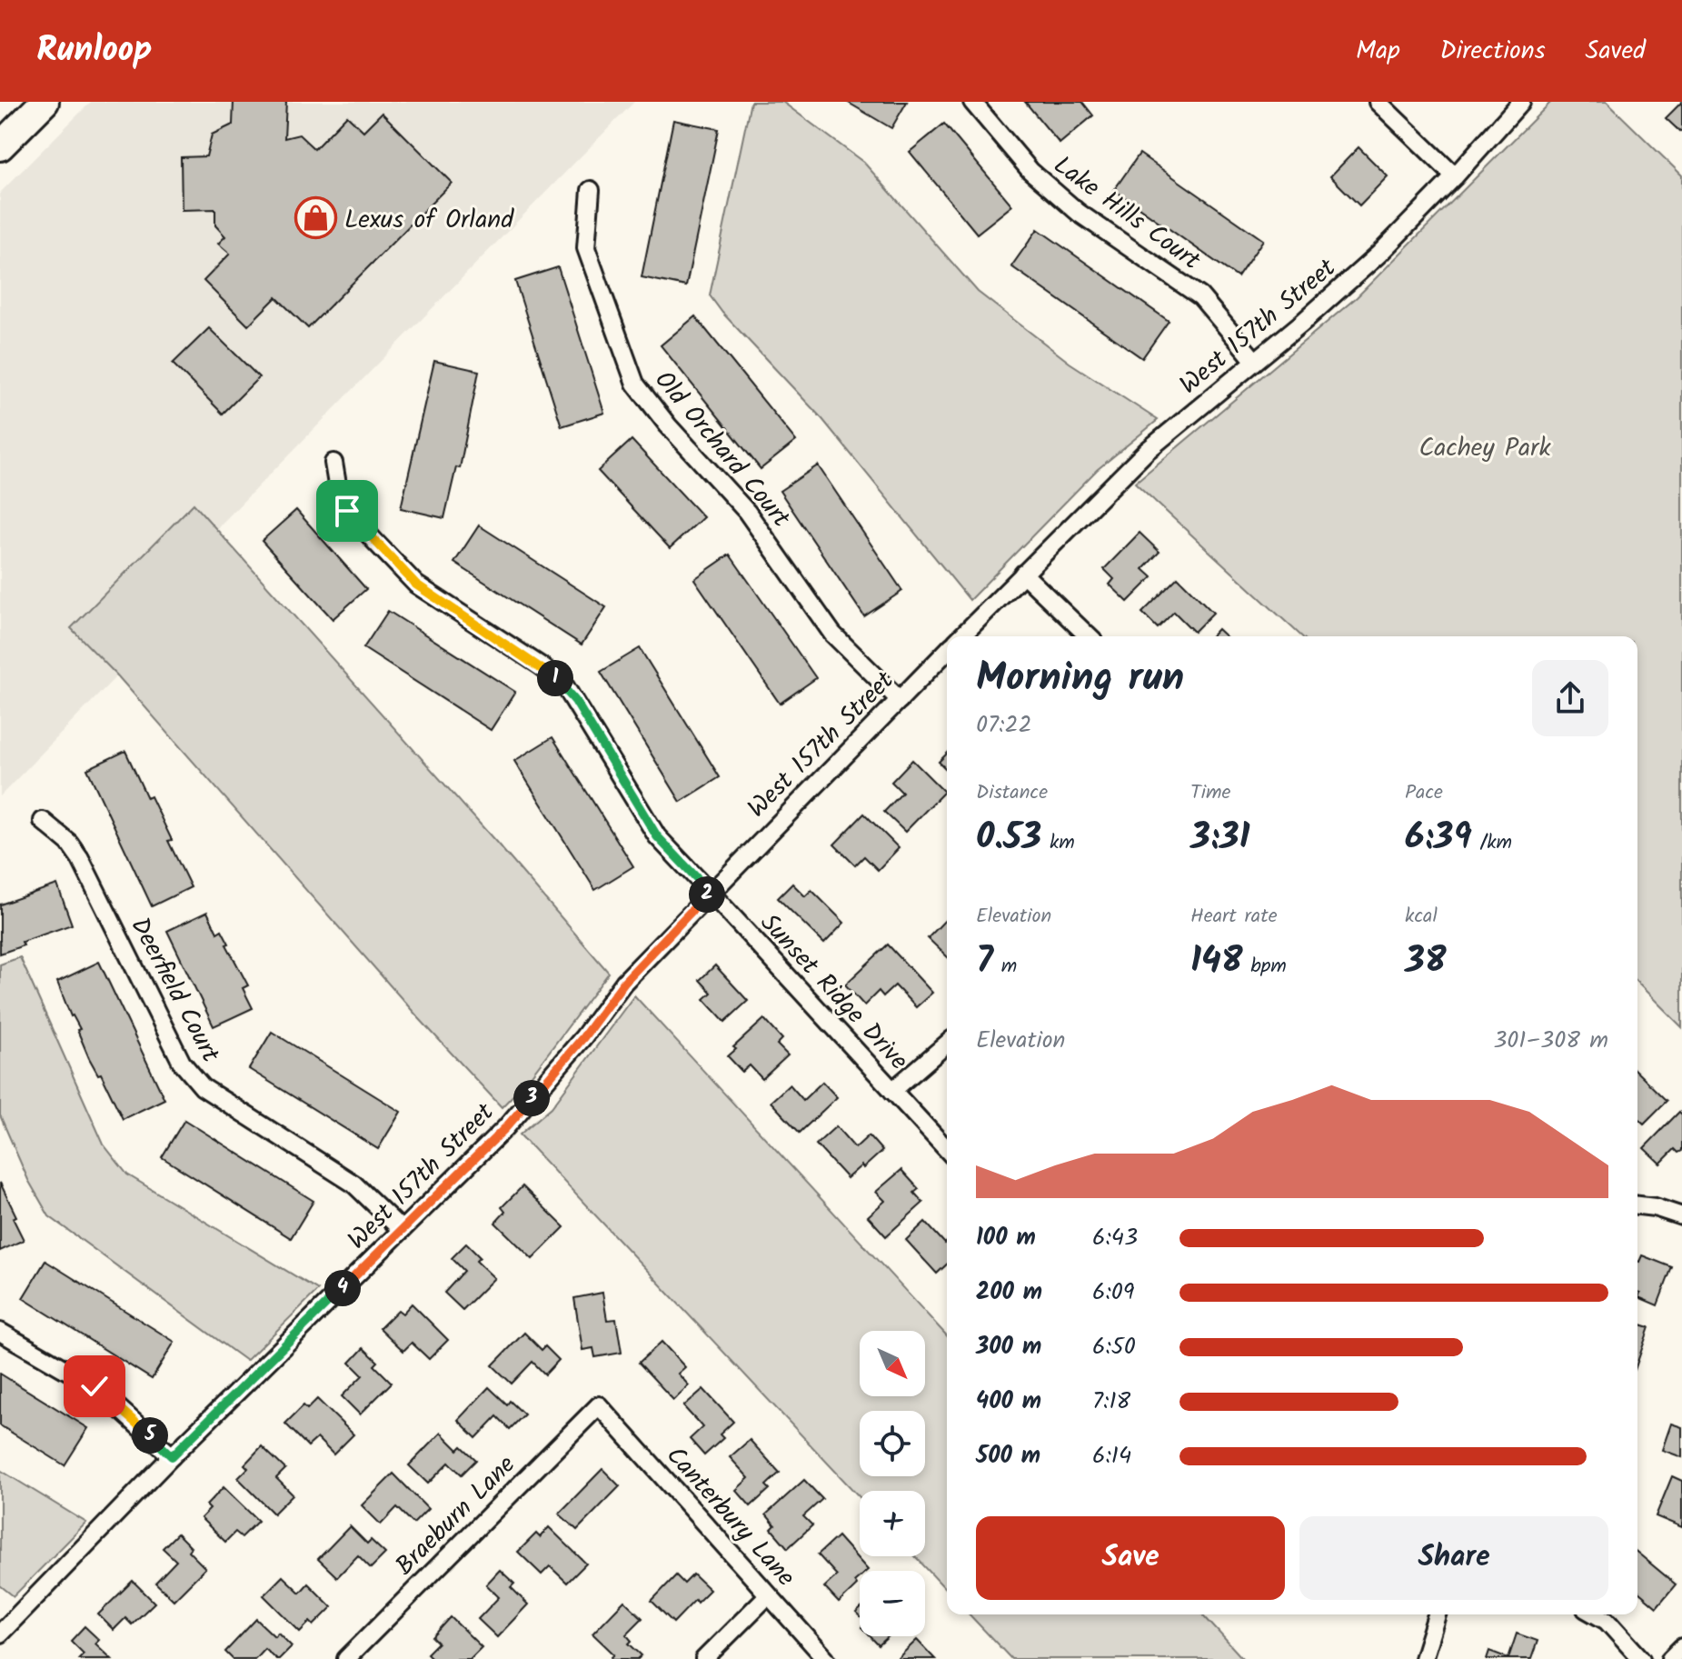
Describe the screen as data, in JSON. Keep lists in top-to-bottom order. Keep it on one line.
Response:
{"streets":{"street":["Lake Hills Court","West 157th Street","Old Orchard Court","Deerfield Court","Sunset Ridge Drive","Braeburn Lane","Canterbury Lane"]},"crossings":[["Lake Hills Court","West 157th Street"],["West 157th Street","Old Orchard Court"],["West 157th Street","Deerfield Court"],["West 157th Street","Sunset Ridge Drive"],["Braeburn Lane","Canterbury Lane"]],"parks":["Cachey Park"],"places":{"shop":["Lexus of Orland"]},"north":"bottom right","page":{"header":"Runloop","nav":["Map","Directions","Saved"],"heading":["Morning run","07:22"],"pins":["1","2","3","4","5"],"stats":[["Distance","0.53 km"],["Time","3:31"],["Pace","6:39 /km"],["Elevation","7 m"],["Heart rate","148 bpm"],["kcal","38"]],"chart":["Elevation","301–308 m"],"list":[{"name":"100 m","note":"6:43"},{"name":"200 m","note":"6:09"},{"name":"300 m","note":"6:50"},{"name":"400 m","note":"7:18"},{"name":"500 m","note":"6:14"}],"map_buttons":["+","−"],"buttons":["Save","Share"]}}
